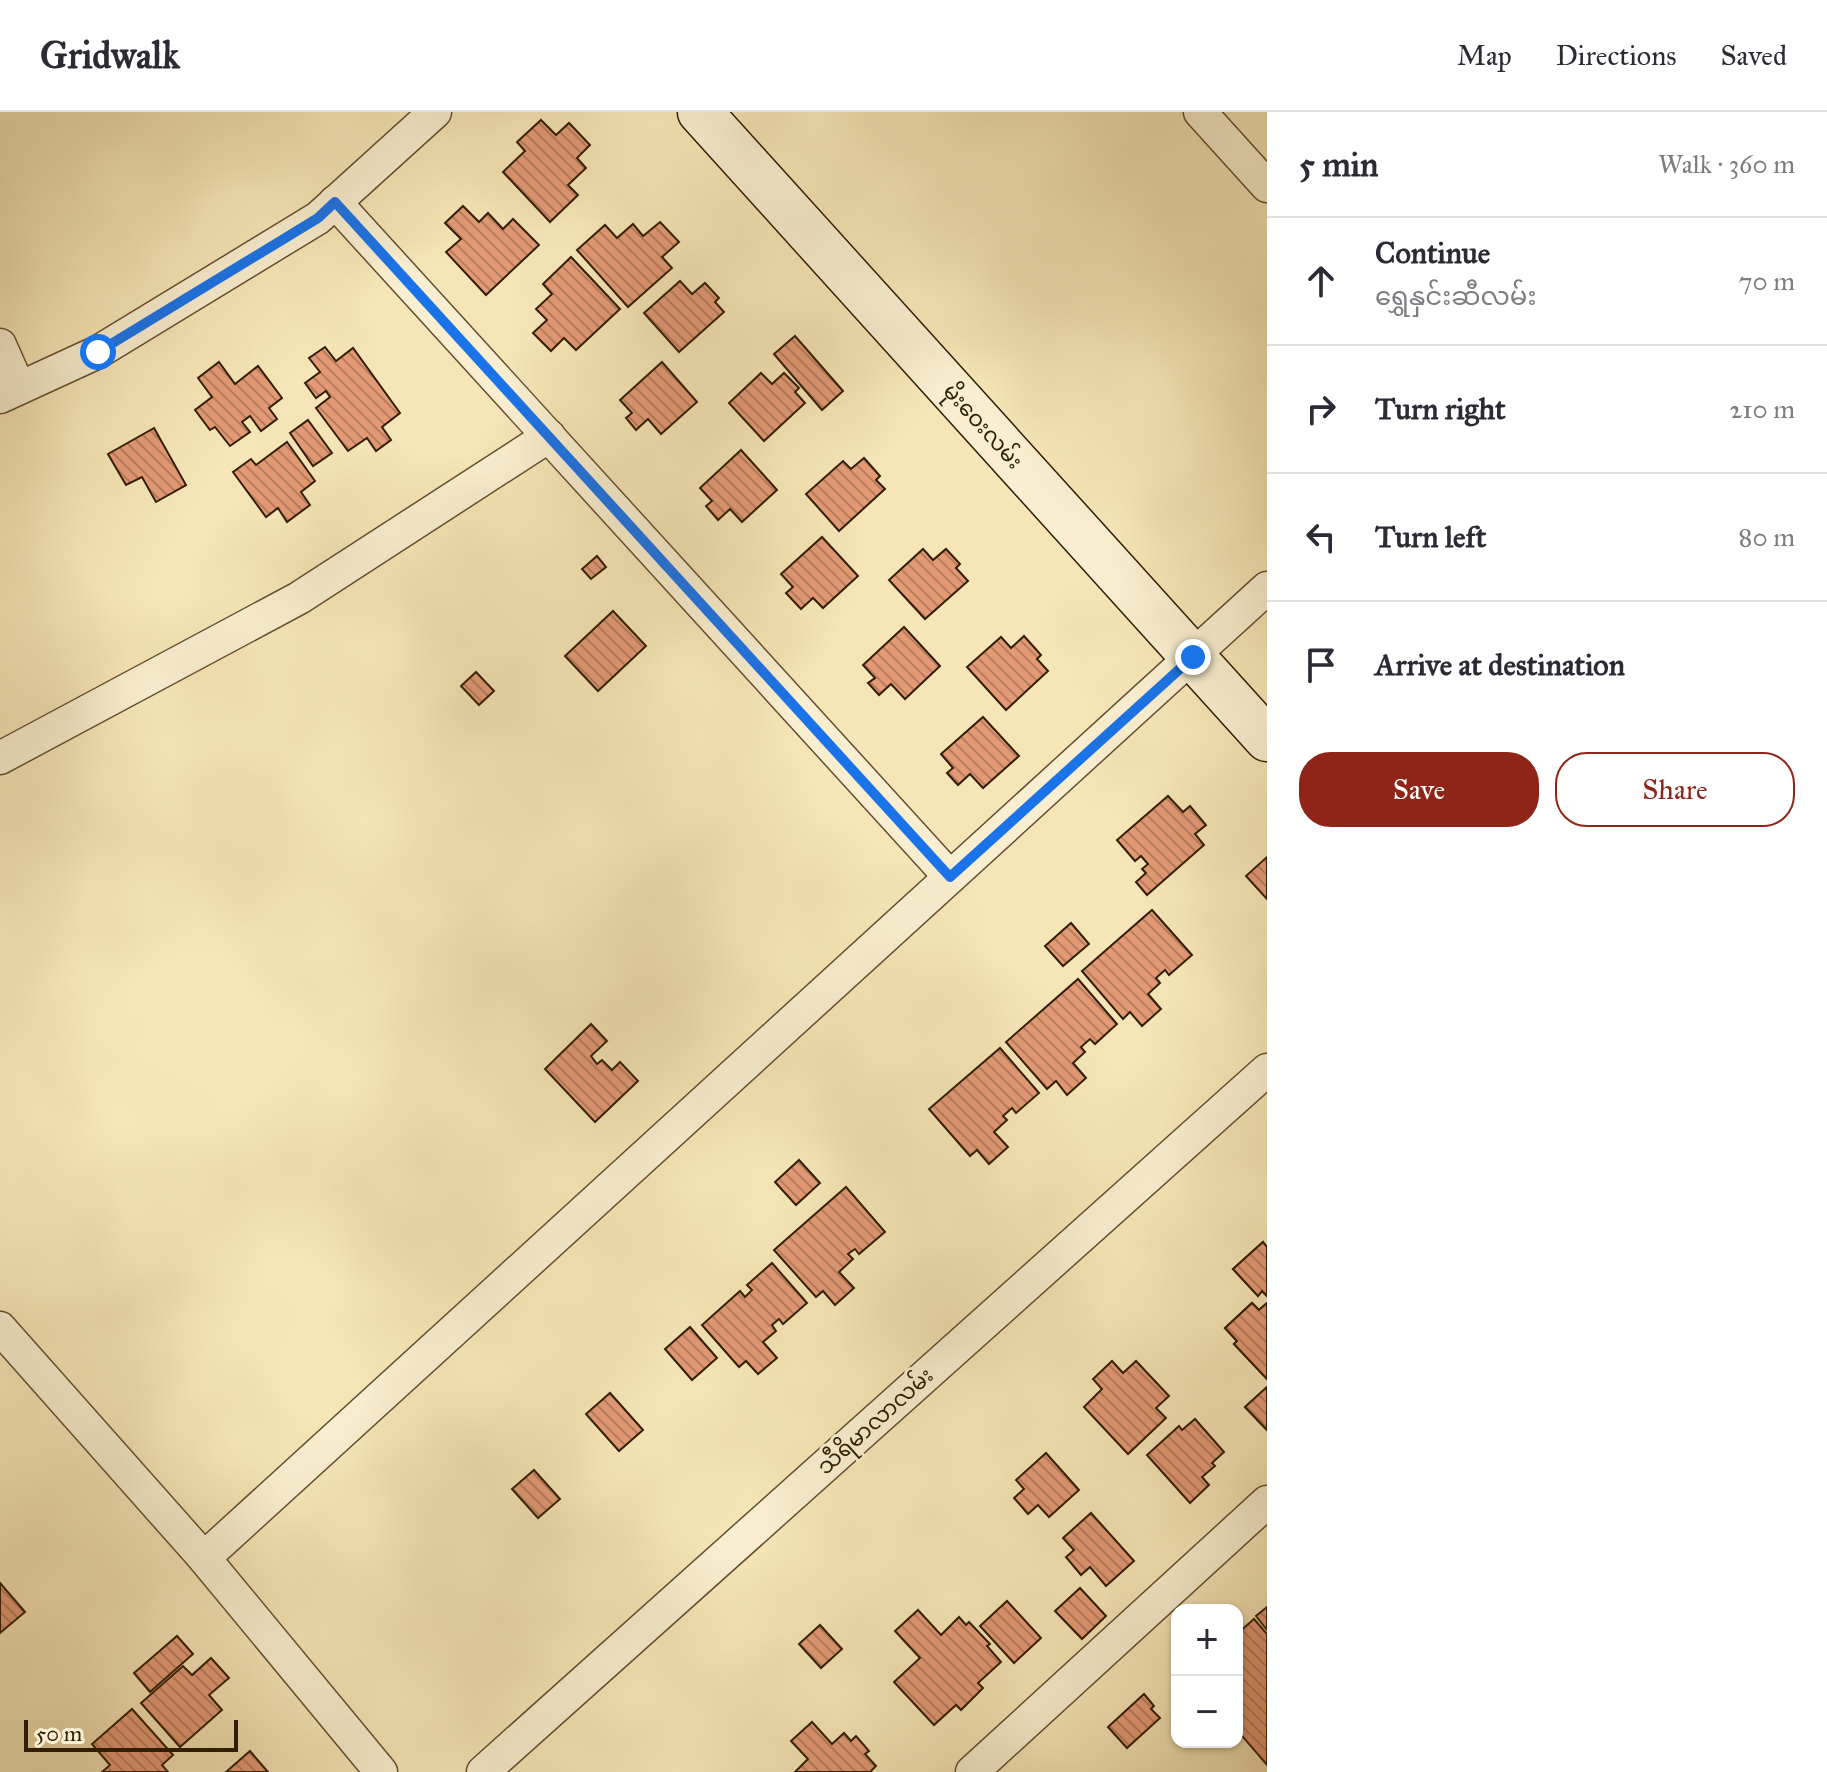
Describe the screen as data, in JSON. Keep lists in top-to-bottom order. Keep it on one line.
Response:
{"streets":{"street":["မိုးဝေးလမ်း","သီရိမာလာလမ်း"]},"scale_bar":"50 m","page":{"header":"Gridwalk","nav":["Map","Directions","Saved"],"heading":["5 min","Walk · 360 m"],"list":[["Continue","ရွှေနှင်းဆီလမ်း","70 m"],["Turn right","210 m"],["Turn left","80 m"],"Arrive at destination"],"buttons":["Save","Share"],"map_buttons":["+","−"],"scale":"50 m"}}
